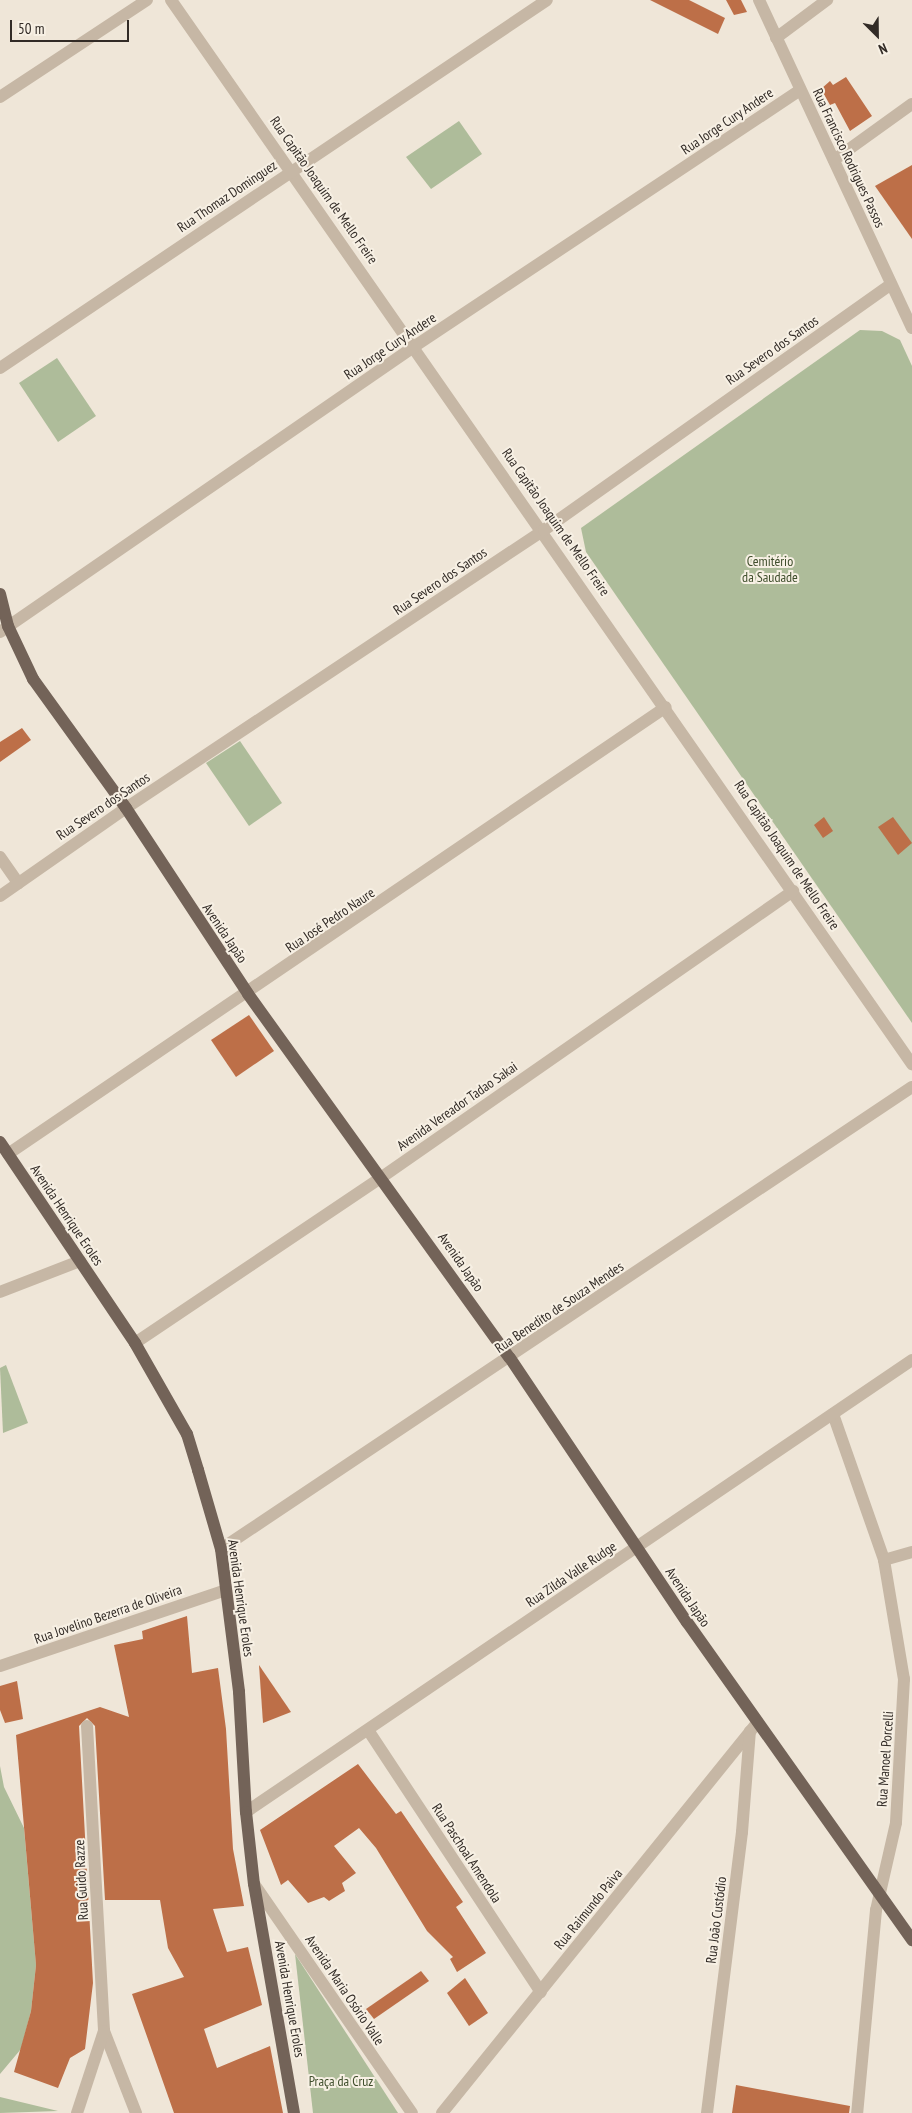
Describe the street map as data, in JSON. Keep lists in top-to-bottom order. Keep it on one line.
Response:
{"streets":{"main road":["Avenida Japão","Avenida Henrique Eroles"],"street":["Rua Jorge Cury Andere","Rua Francisco Rodrigues Passos","Rua Capitão Joaquim de Mello Freire","Rua Thomaz Dominguez","Rua Severo dos Santos","Rua José Pedro Naure","Avenida Vereador Tadao Sakai","Rua Benedito de Souza Mendes","Rua Zilda Valle Rudge","Rua Jovelino Bezerra de Oliveira","Rua Manoel Porcelli","Rua Paschoal Amendola","Rua Guido Razze","Rua Raimundo Paiva","Rua João Custódio","Avenida Maria Osório Valle"]},"crossings":[["Rua Jorge Cury Andere","Rua Francisco Rodrigues Passos"],["Rua Jorge Cury Andere","Rua Capitão Joaquim de Mello Freire"],["Rua Jorge Cury Andere","Avenida Japão"],["Rua Francisco Rodrigues Passos","Rua Severo dos Santos"],["Rua Capitão Joaquim de Mello Freire","Rua Thomaz Dominguez"],["Rua Capitão Joaquim de Mello Freire","Rua Severo dos Santos"],["Rua Capitão Joaquim de Mello Freire","Rua José Pedro Naure"],["Rua Capitão Joaquim de Mello Freire","Avenida Vereador Tadao Sakai"],["Rua Severo dos Santos","Avenida Japão"],["Rua José Pedro Naure","Avenida Japão"],["Rua José Pedro Naure","Avenida Henrique Eroles"],["Avenida Japão","Avenida Vereador Tadao Sakai"],["Avenida Japão","Rua Benedito de Souza Mendes"],["Avenida Japão","Rua Zilda Valle Rudge"],["Avenida Japão","Rua Manoel Porcelli"],["Avenida Japão","Rua Raimundo Paiva"],["Avenida Japão","Rua João Custódio"],["Avenida Vereador Tadao Sakai","Avenida Henrique Eroles"],["Avenida Henrique Eroles","Rua Benedito de Souza Mendes"],["Avenida Henrique Eroles","Rua Zilda Valle Rudge"],["Avenida Henrique Eroles","Rua Jovelino Bezerra de Oliveira"],["Avenida Henrique Eroles","Avenida Maria Osório Valle"],["Rua Zilda Valle Rudge","Rua Manoel Porcelli"],["Rua Zilda Valle Rudge","Rua Paschoal Amendola"],["Rua Paschoal Amendola","Rua Raimundo Paiva"],["Rua Raimundo Paiva","Rua João Custódio"]],"parks":["Cemitério da Saudade","Praça da Cruz"],"scale_bar":"50 m","north":"bottom right"}
